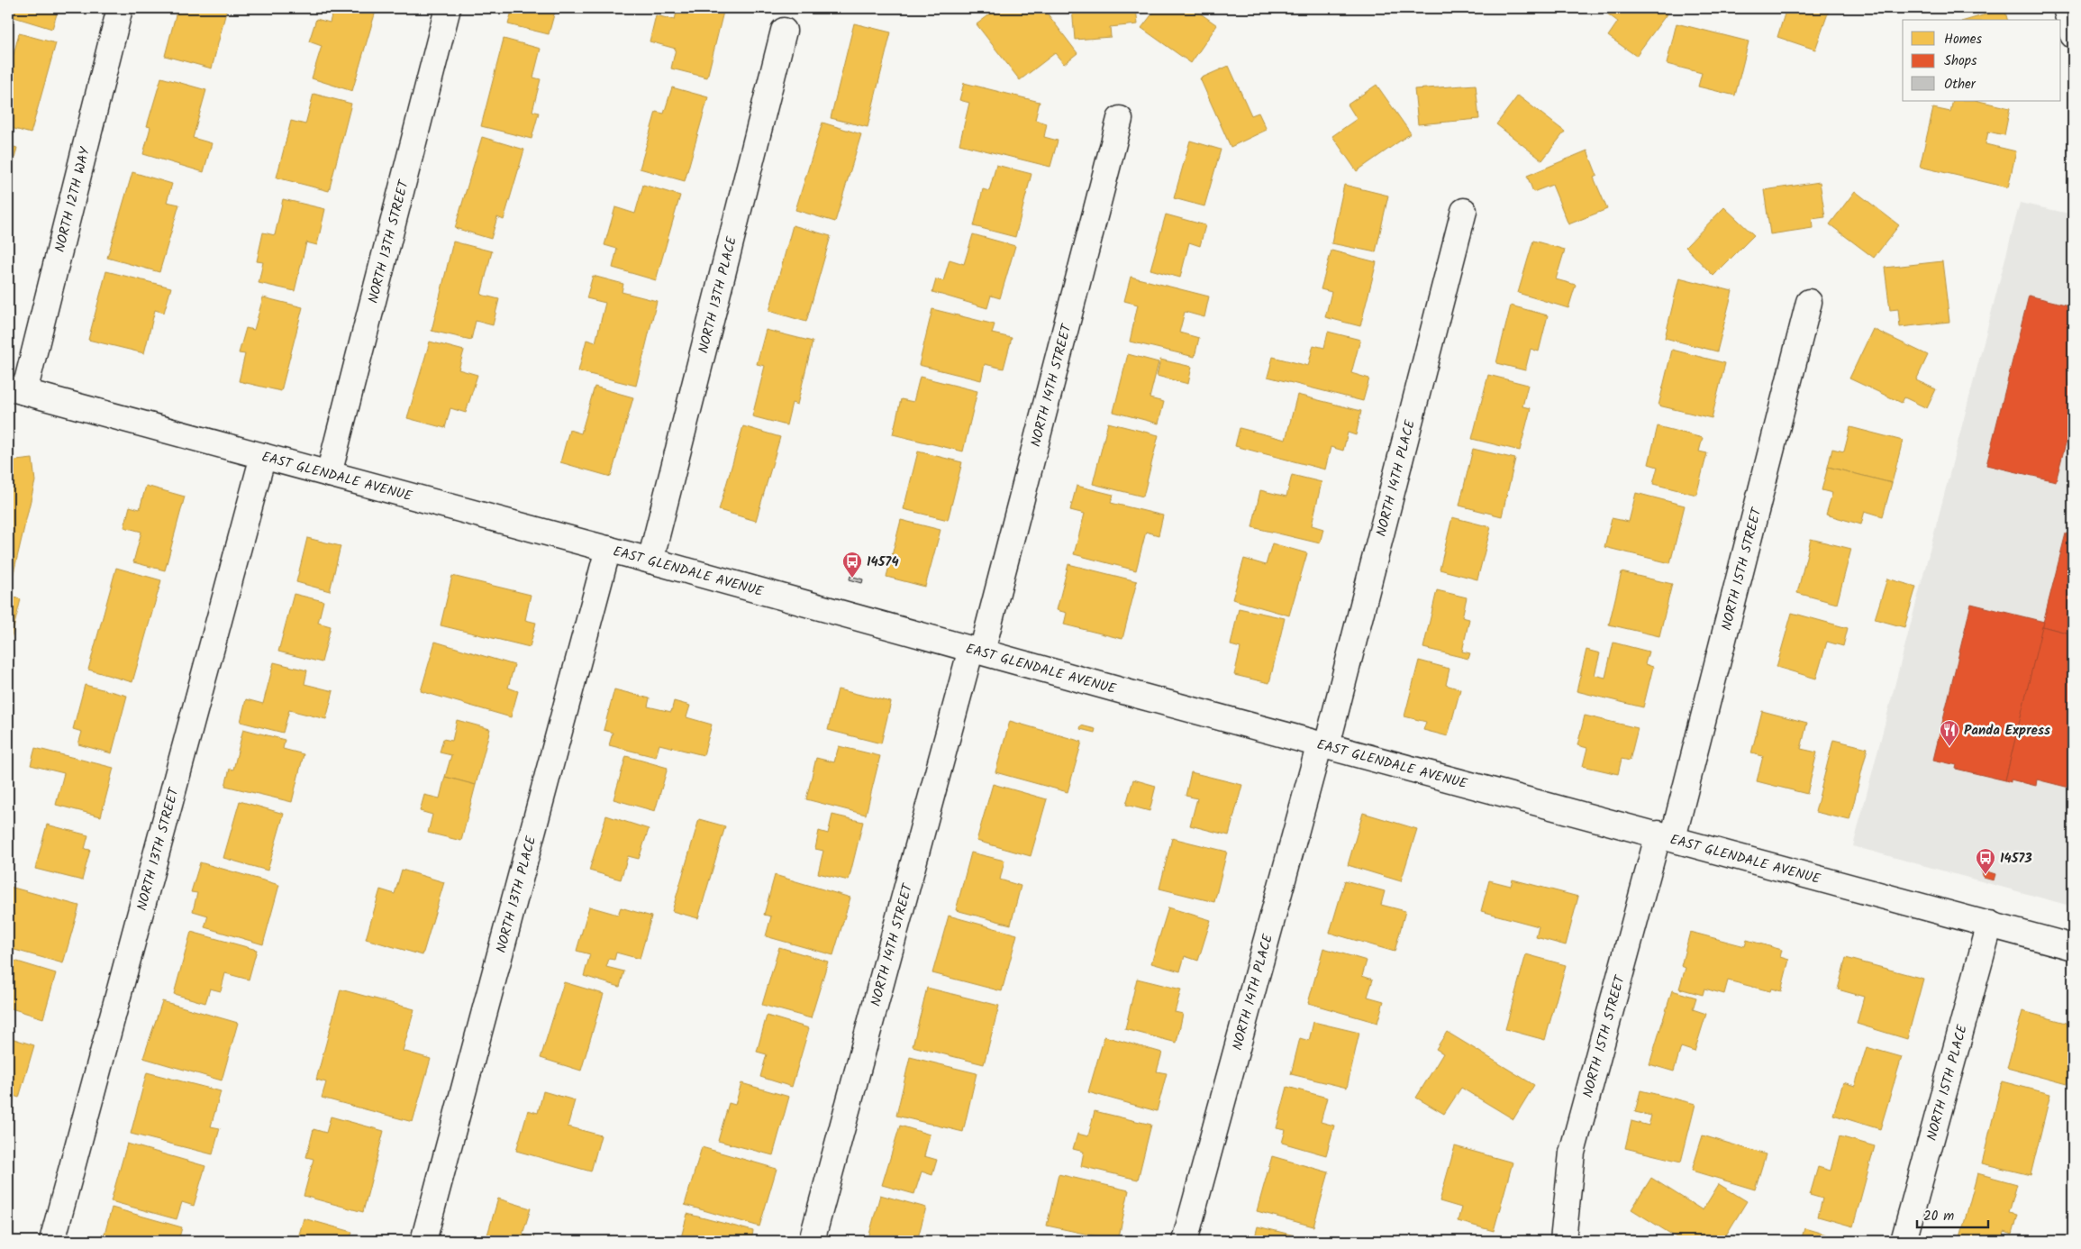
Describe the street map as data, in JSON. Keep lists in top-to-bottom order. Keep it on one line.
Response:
{"streets":{"street":["NORTH 12TH WAY","NORTH 13TH STREET","NORTH 13TH PLACE","NORTH 14TH STREET","EAST GLENDALE AVENUE","NORTH 14TH PLACE","NORTH 15TH STREET","NORTH 15TH PLACE"]},"crossings":[["NORTH 12TH WAY","EAST GLENDALE AVENUE"],["NORTH 13TH STREET","EAST GLENDALE AVENUE"],["NORTH 13TH PLACE","EAST GLENDALE AVENUE"],["NORTH 14TH STREET","EAST GLENDALE AVENUE"],["EAST GLENDALE AVENUE","NORTH 14TH PLACE"],["EAST GLENDALE AVENUE","NORTH 15TH STREET"],["EAST GLENDALE AVENUE","NORTH 15TH PLACE"]],"places":{"bus stop":["14574","14573"],"restaurant":["Panda Express"]},"legend":["Homes","Shops","Other"],"scale_bar":"20 m"}
